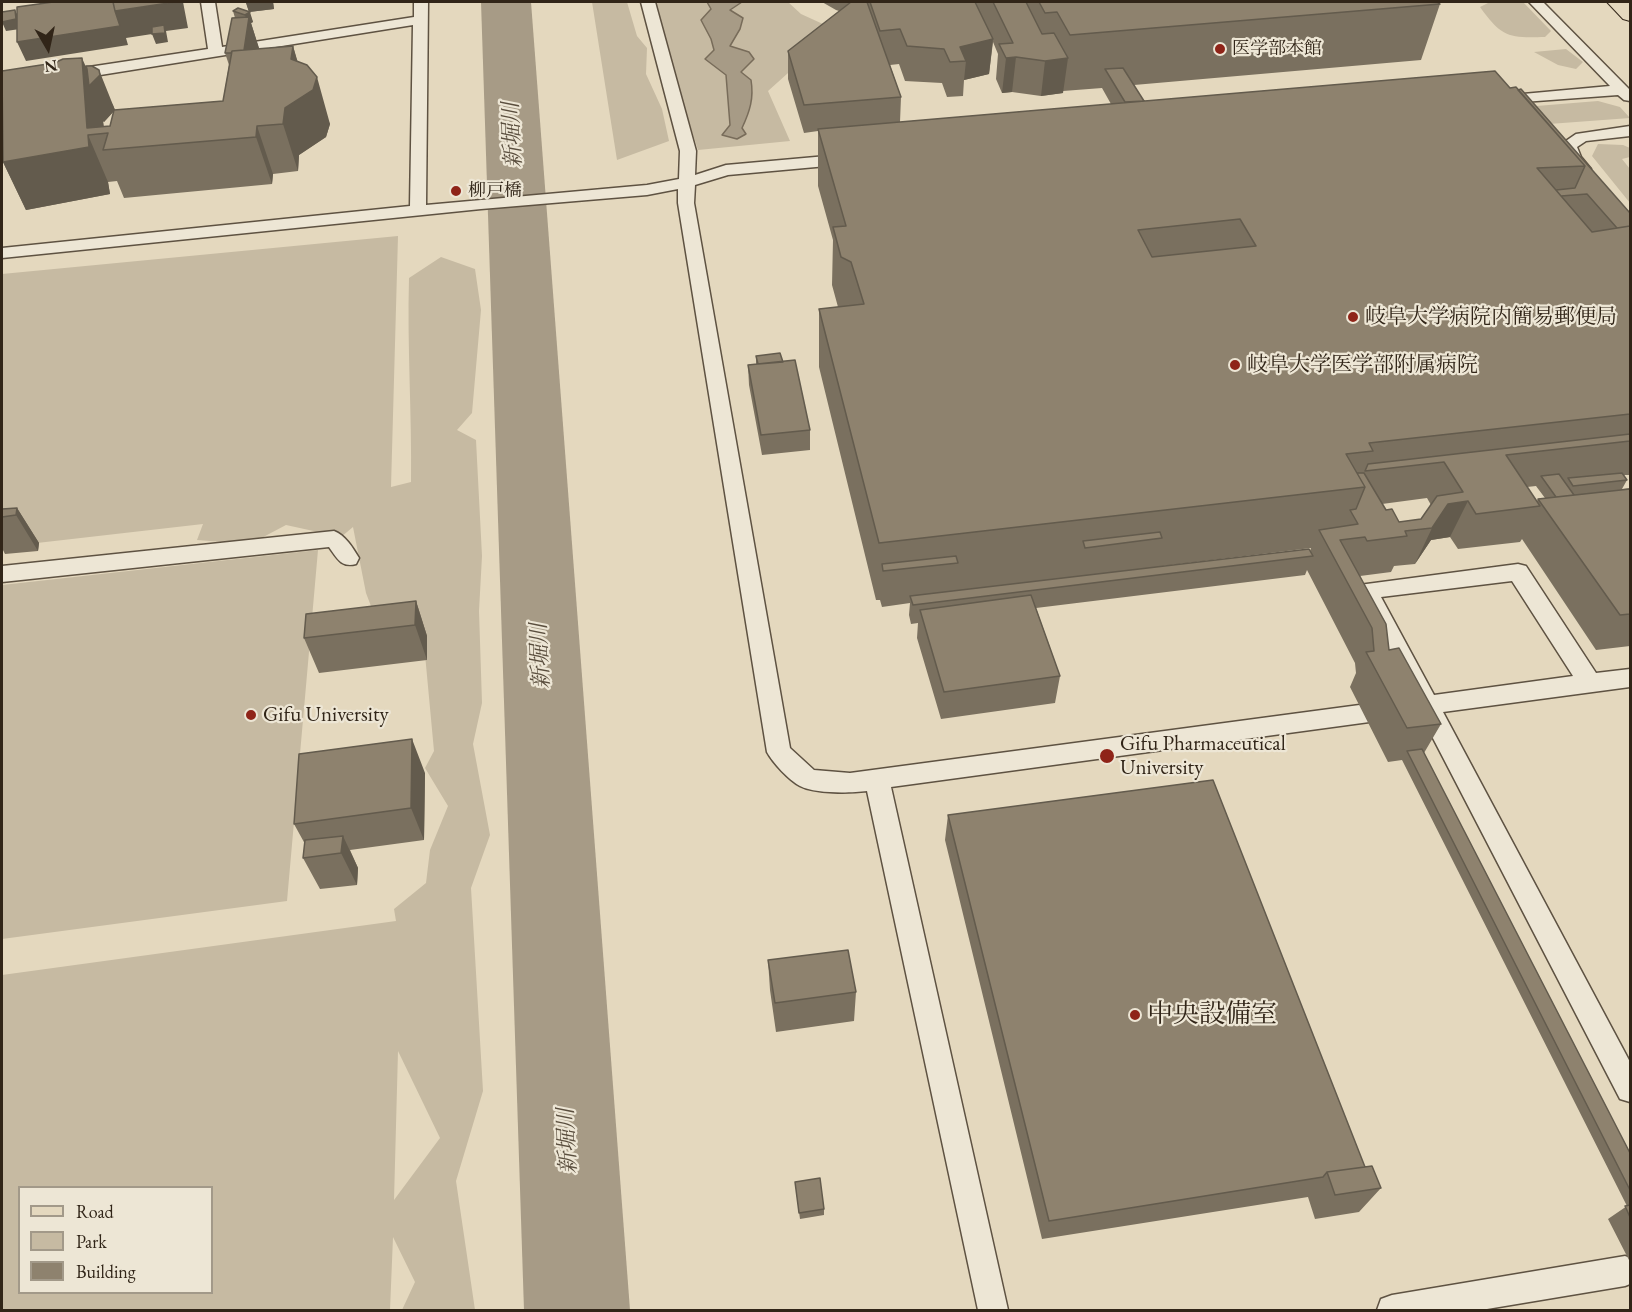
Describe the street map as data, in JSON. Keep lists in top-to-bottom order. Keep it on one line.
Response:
{"water":["新堀川"],"places":["医学部本館","柳戸橋","岐阜大学病院内簡易郵便局","岐阜大学医学部附属病院","Gifu University","Gifu Pharmaceutical University","中央設備室"],"legend":["Road","Park","Building"],"north":"bottom"}
